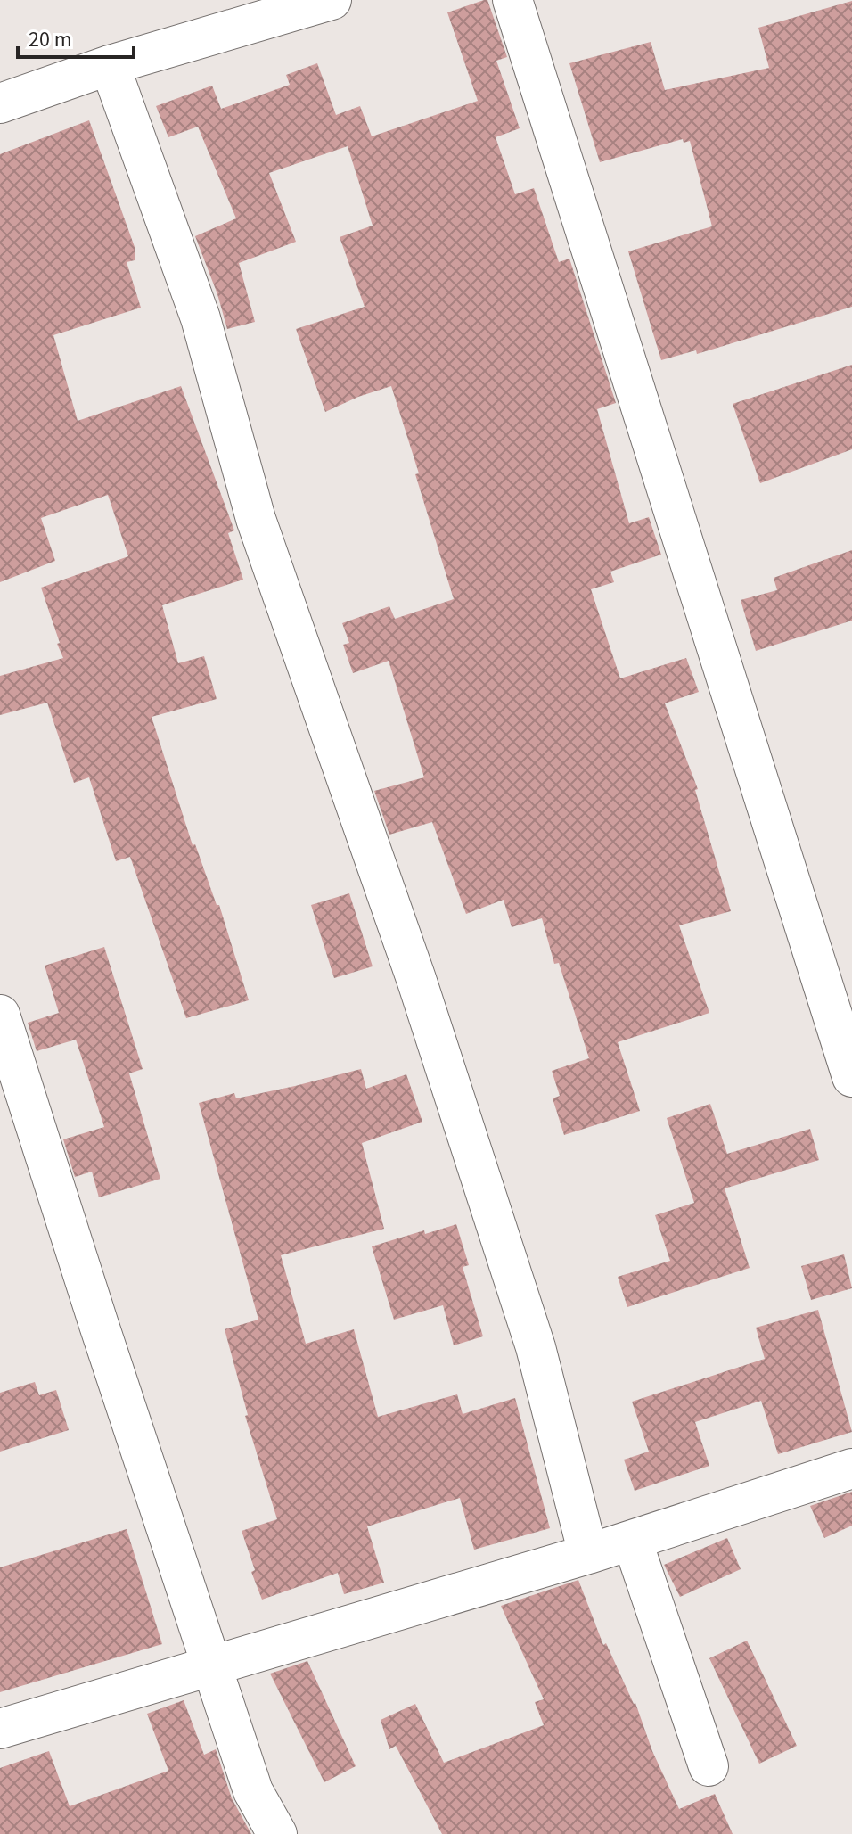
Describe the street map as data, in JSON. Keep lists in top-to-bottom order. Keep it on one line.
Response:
{"scale_bar":"20 m"}
